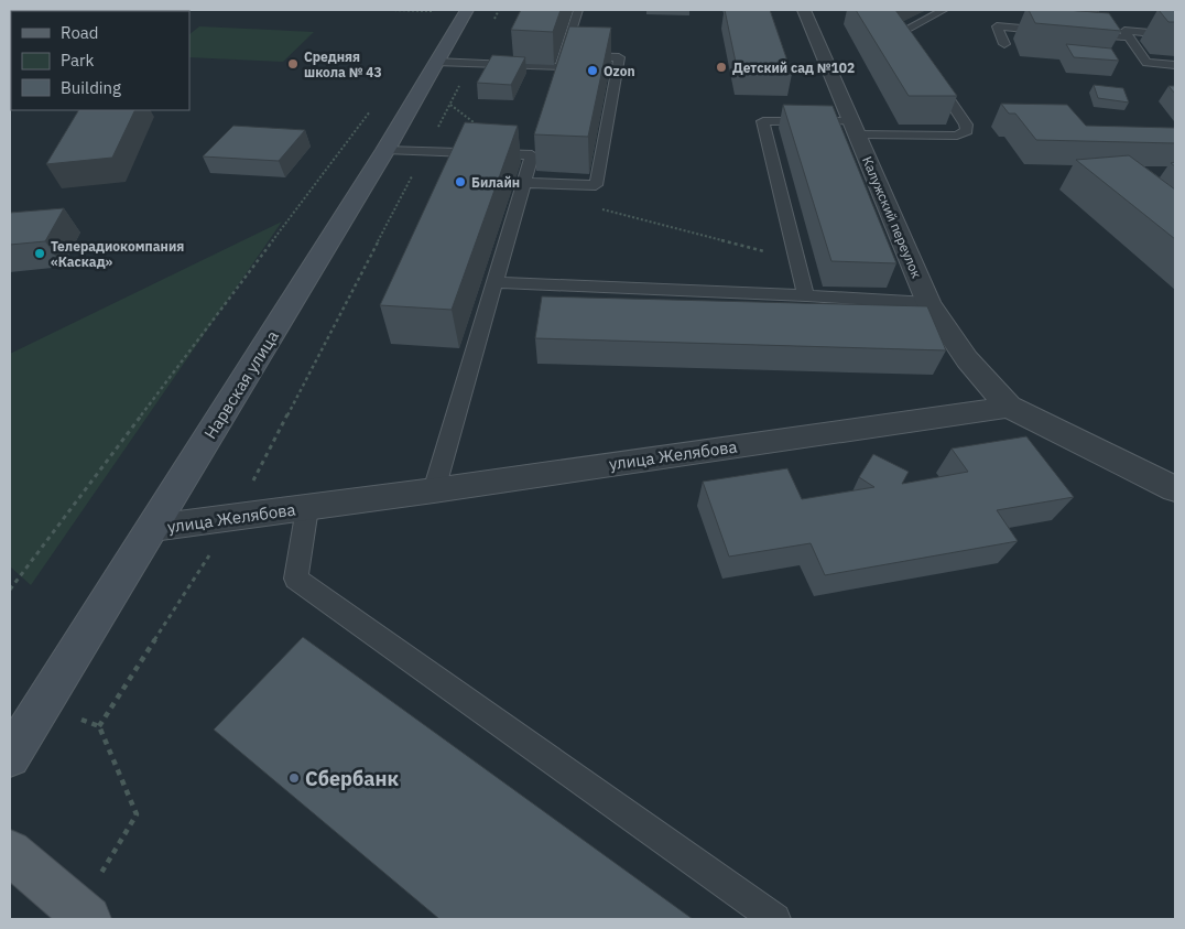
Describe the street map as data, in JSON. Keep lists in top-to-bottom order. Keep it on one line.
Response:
{"streets":{"main road":["Нарвская улица"],"street":["Калужский переулок","улица Желябова"]},"crossings":[["Калужский переулок","улица Желябова"],["Нарвская улица","улица Желябова"]],"places":["Средняя школа № 43","Детский сад №102","Ozon","Билайн","Телерадиокомпания «Каскад»","Сбербанк"],"legend":["Road","Park","Building"]}
